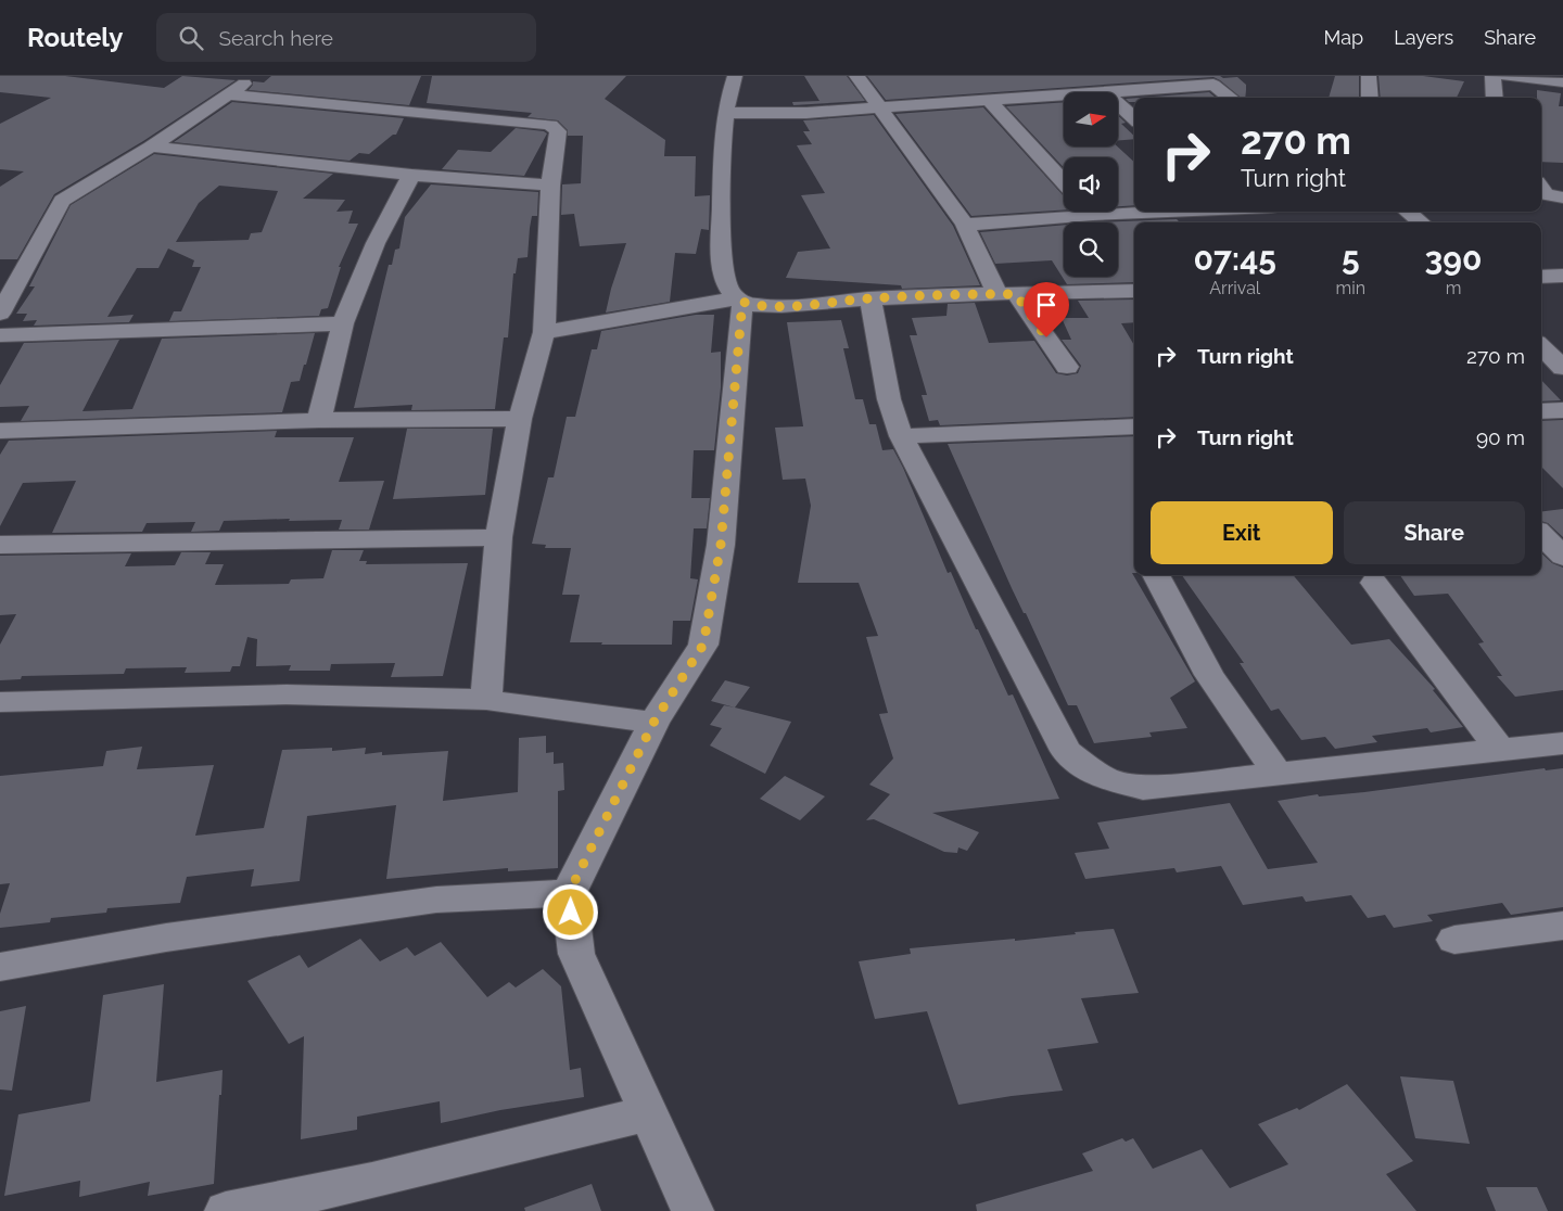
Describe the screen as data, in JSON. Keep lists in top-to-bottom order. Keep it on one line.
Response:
{"north":"right","page":{"header":"Routely","search":"Search here","nav":["Map","Layers","Share"],"turn":["270 m","Turn right"],"eta":["07:45","Arrival","5","min","390","m"],"list":[{"name":"Turn right","value":"270 m"},{"name":"Turn right","value":"90 m"}],"buttons":["Exit","Share"]}}
